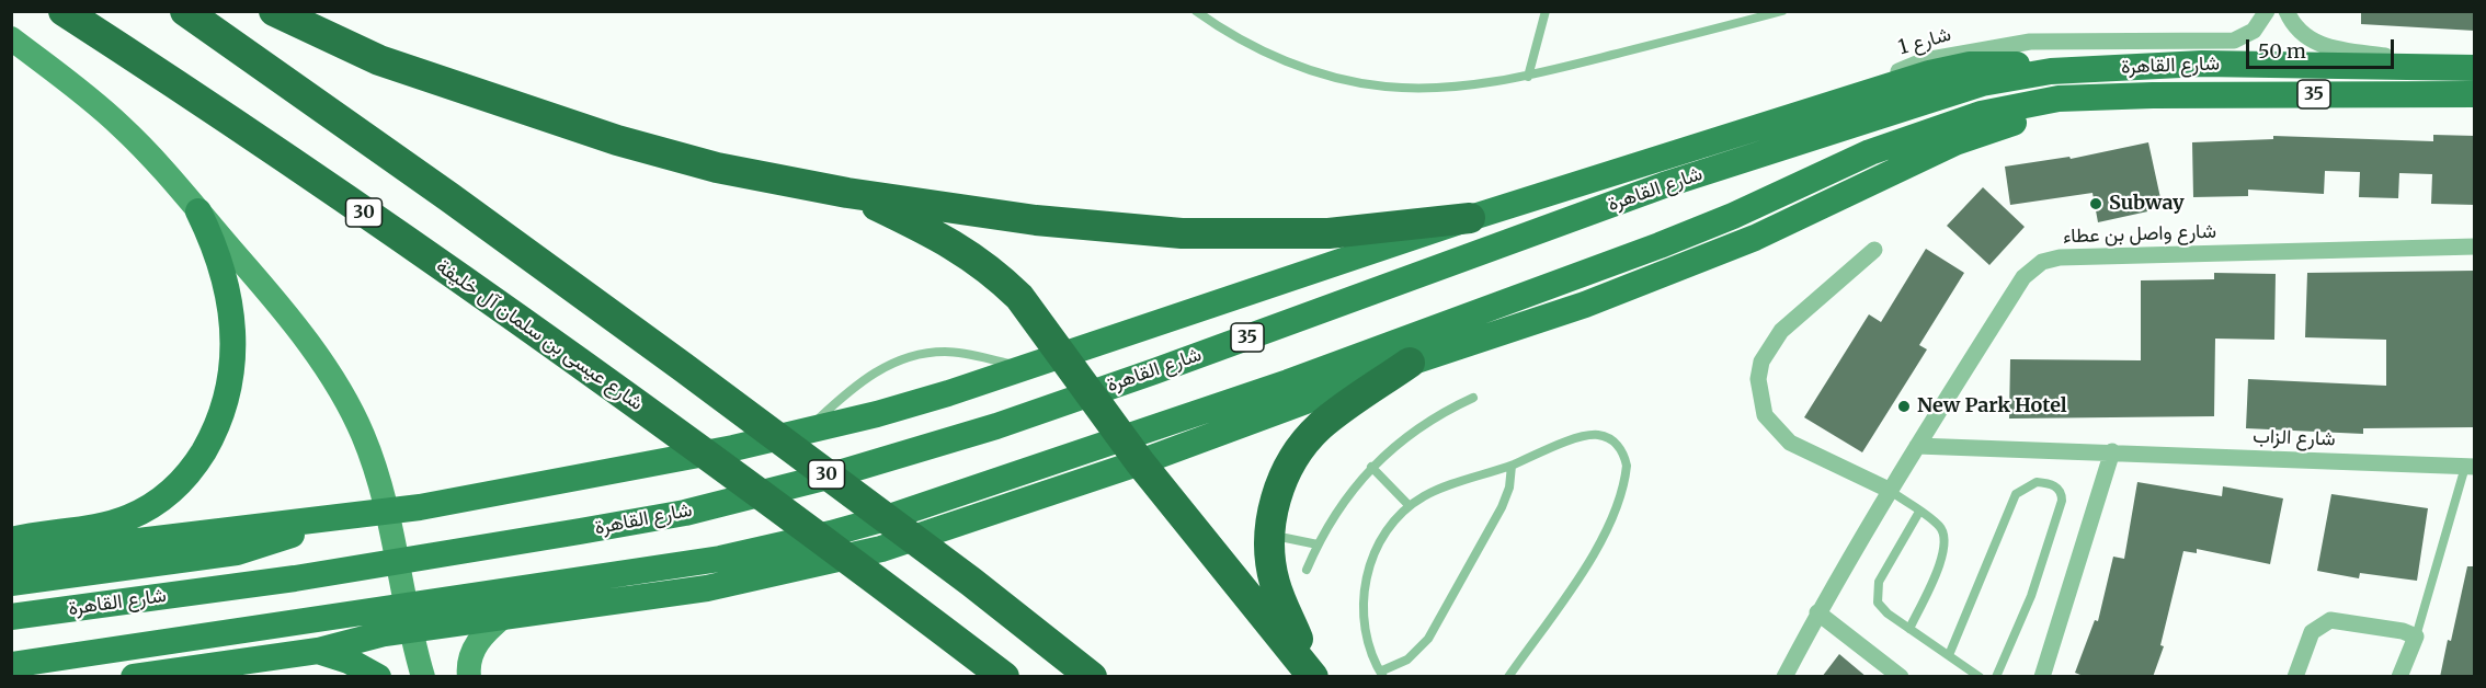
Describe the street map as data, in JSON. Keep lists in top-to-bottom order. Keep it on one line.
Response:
{"streets":{"highway":["30","شارع عيسى بن سلمان آل خليفة"],"main road":["شارع القاهرة","35"],"street":["شارع 1","شارع واصل بن عطاء","شارع الزاب"]},"crossings":[["شارع واصل بن عطاء","شارع الزاب"]],"places":["Subway","New Park Hotel"],"scale_bar":"50 m"}
